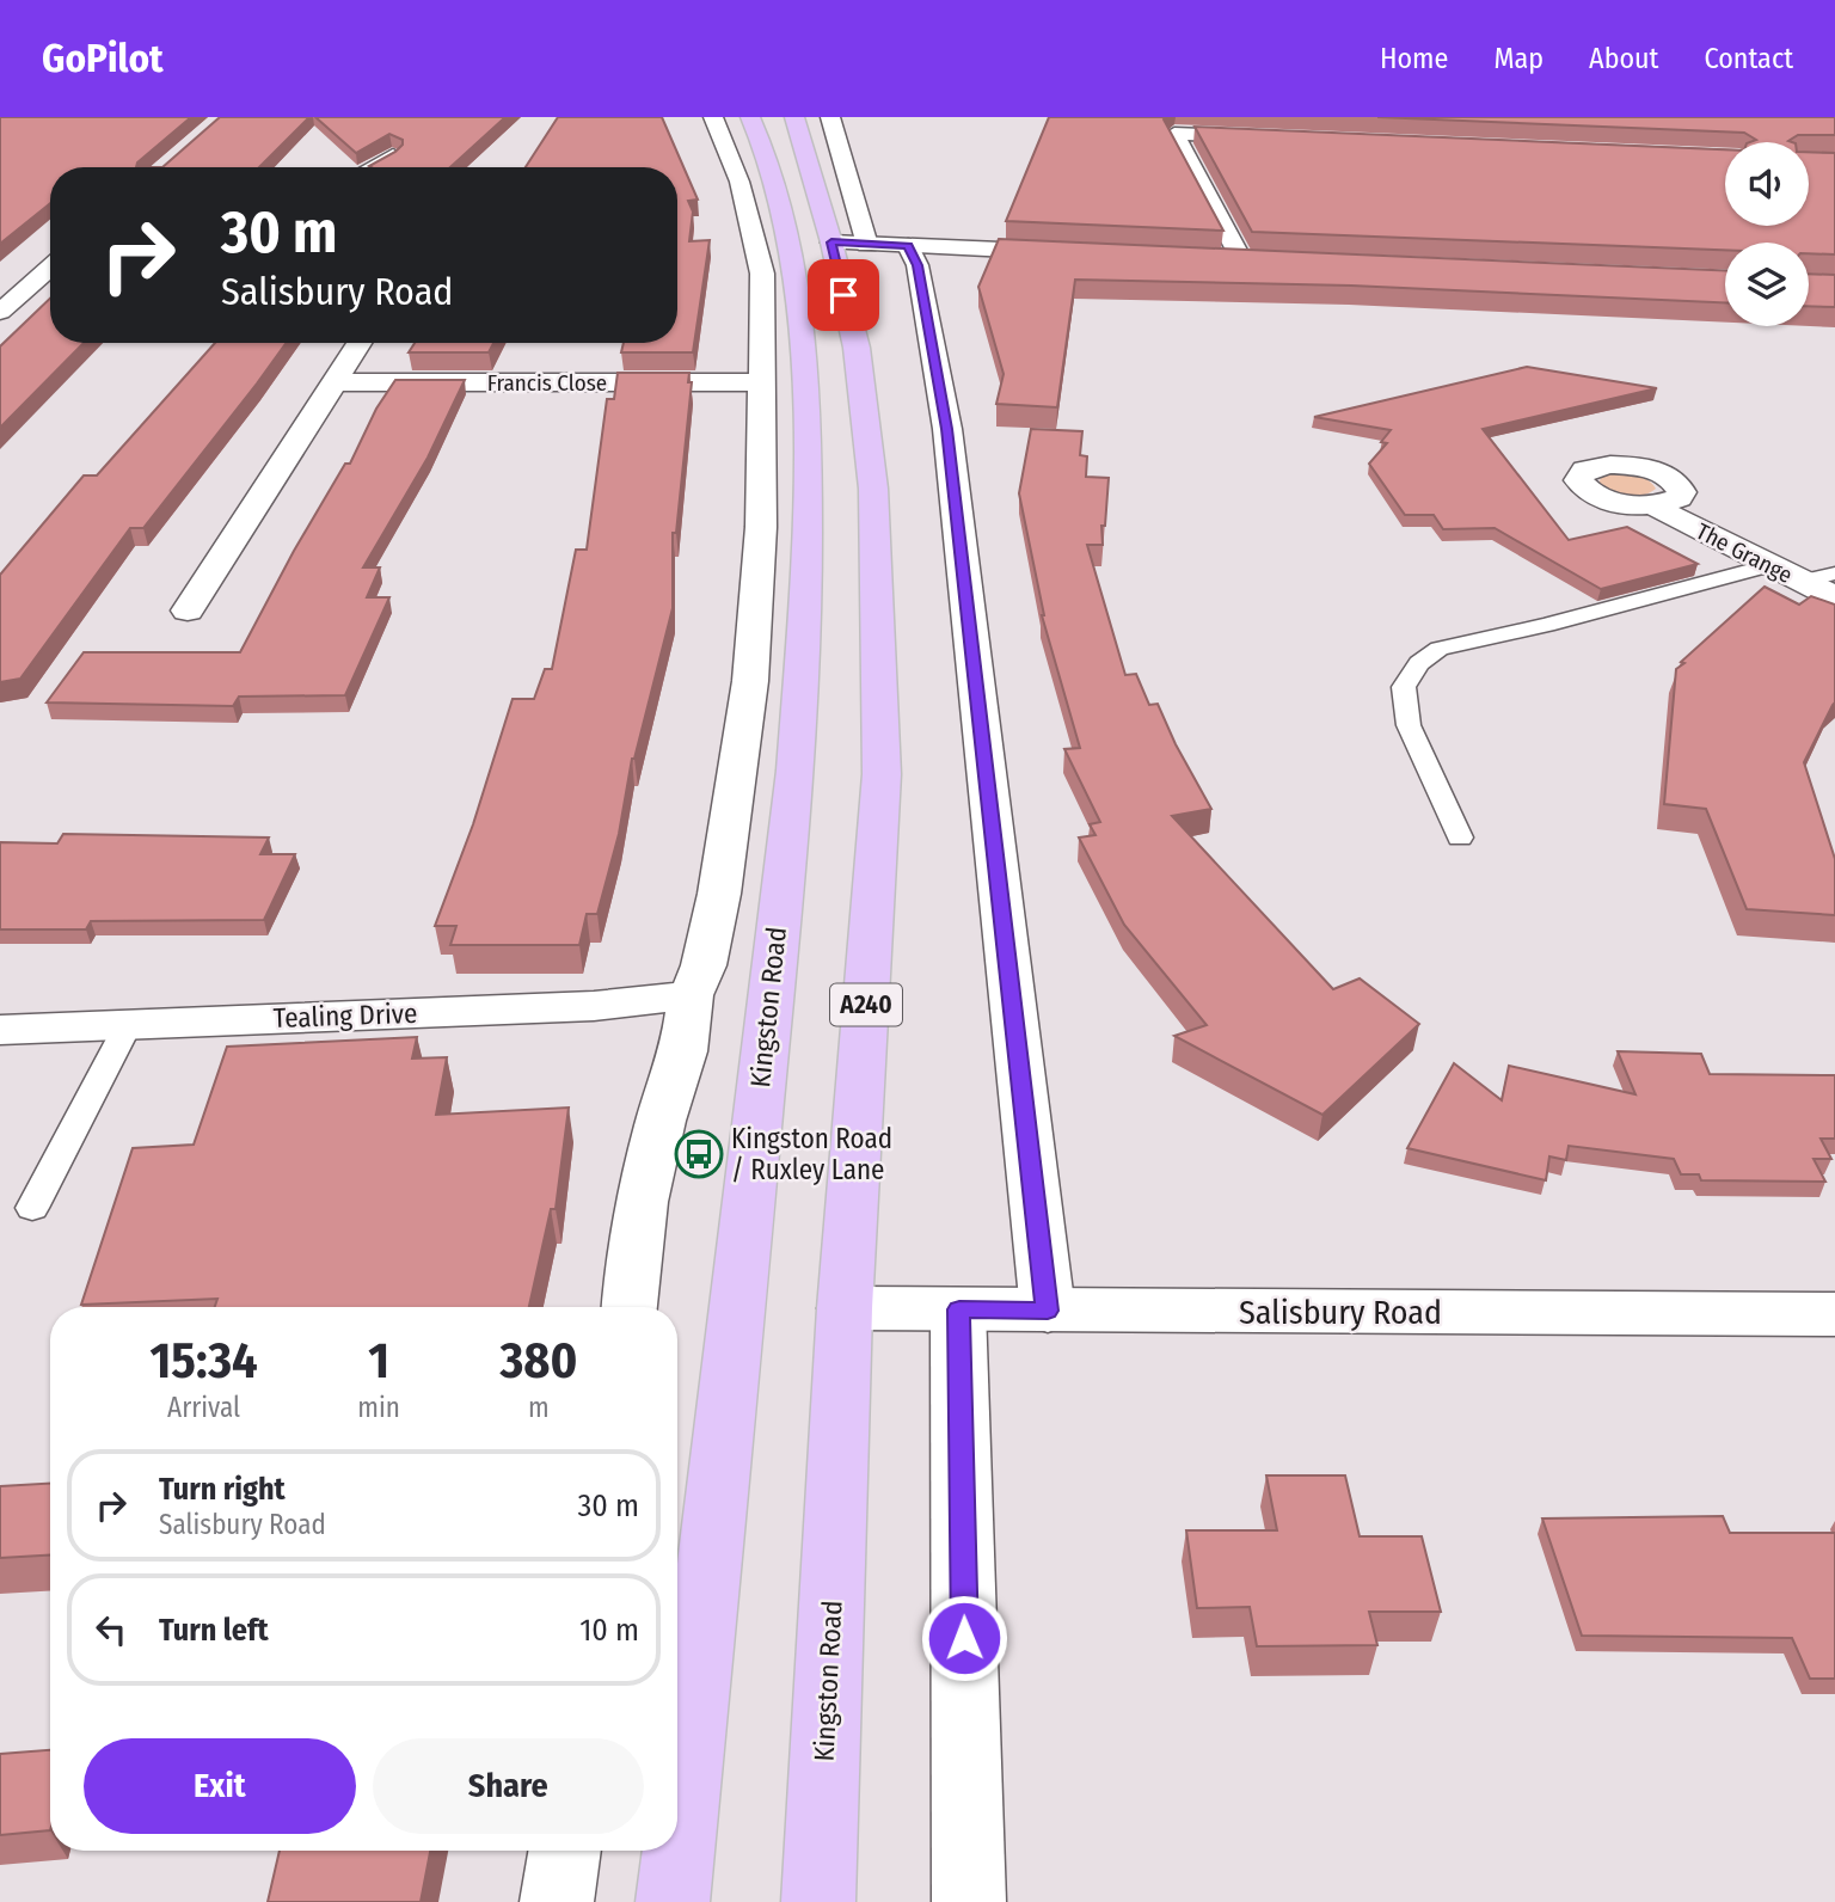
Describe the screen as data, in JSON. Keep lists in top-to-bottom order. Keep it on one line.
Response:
{"streets":{"highway":["A240","Kingston Road"],"street":["Francis Close","The Grange","Tealing Drive","Salisbury Road"]},"crossings":[["Kingston Road","Salisbury Road"]],"places":{"bus stop":["Kingston Road / Ruxley Lane"]},"page":{"header":"GoPilot","nav":["Home","Map","About","Contact"],"turn":["30 m","Salisbury Road"],"eta":["15:34","Arrival","1","min","380","m"],"list":[{"name":"Turn right","note":"Salisbury Road","value":"30 m"},{"name":"Turn left","value":"10 m"}],"buttons":["Exit","Share"]}}
